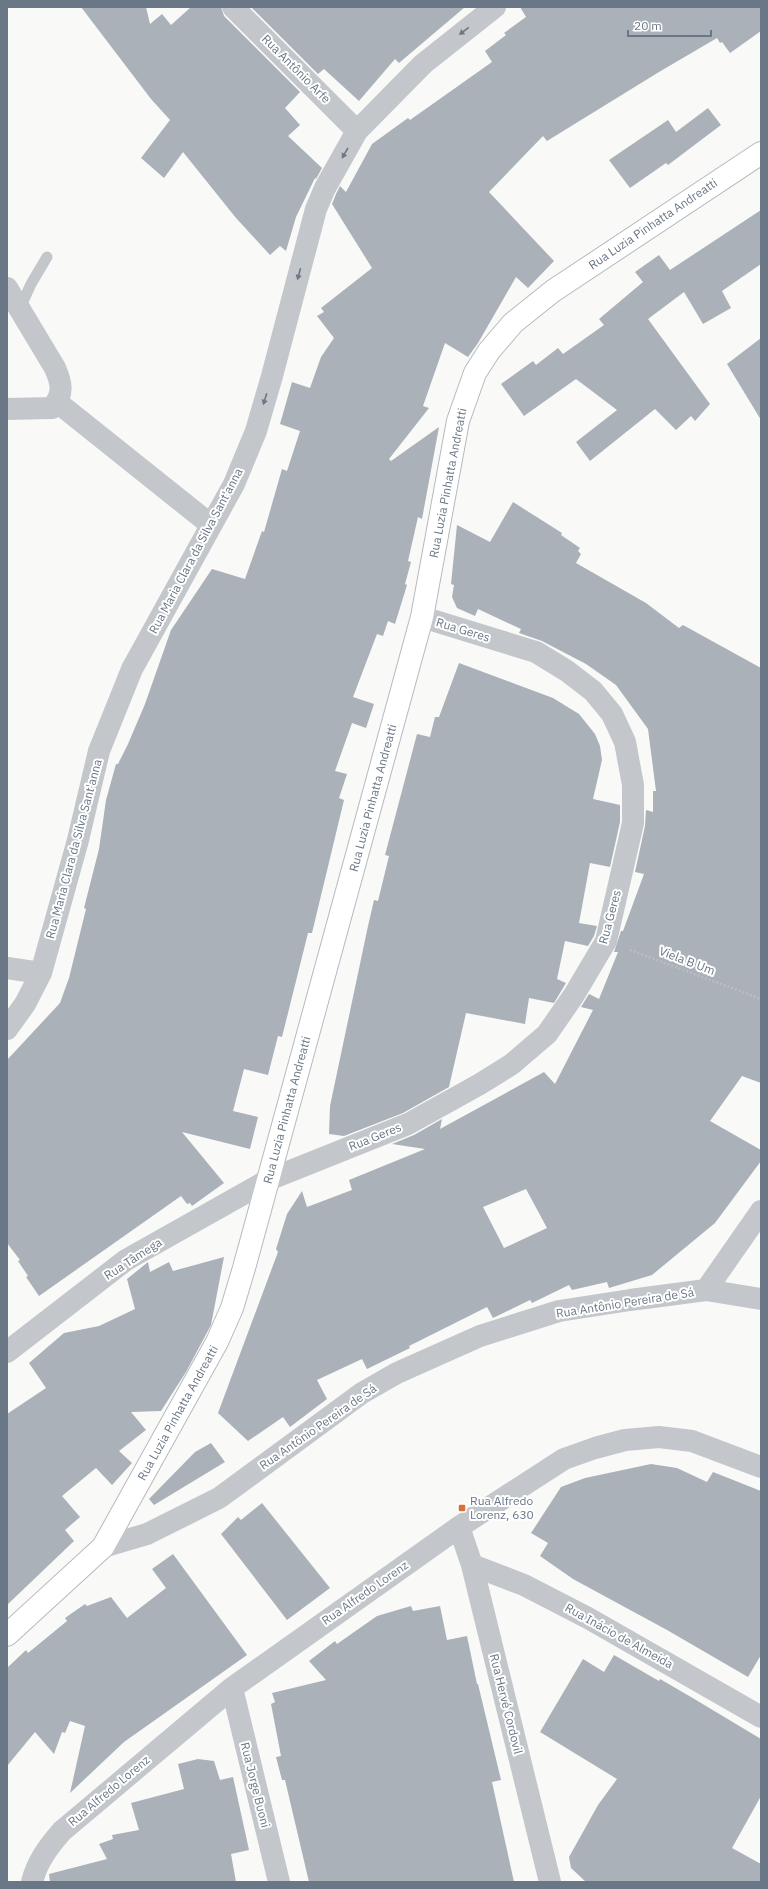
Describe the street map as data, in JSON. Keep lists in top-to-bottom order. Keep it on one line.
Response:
{"streets":{"street":["Rua Antônio Arfe","Rua Luzia Pinhatta Andreatti","Rua Maria Clara da Silva Sant'anna","Rua Geres","Rua Tâmega","Rua Antônio Pereira de Sá","Rua Alfredo Lorenz","Rua Inácio de Almeida","Rua Hervé Cordovil","Rua Jorge Buoni"],"path":["Viela B Um"]},"crossings":[["Rua Antônio Arfe","Rua Maria Clara da Silva Sant'anna"],["Rua Luzia Pinhatta Andreatti","Rua Geres"],["Rua Luzia Pinhatta Andreatti","Rua Tâmega"],["Rua Luzia Pinhatta Andreatti","Rua Antônio Pereira de Sá"],["Rua Geres","Viela B Um"],["Rua Geres","Rua Tâmega"],["Rua Alfredo Lorenz","Rua Hervé Cordovil"],["Rua Alfredo Lorenz","Rua Jorge Buoni"],["Rua Inácio de Almeida","Rua Hervé Cordovil"]],"one_way":["Rua Maria Clara da Silva Sant'anna"],"places":{"transit":["Rua Alfredo Lorenz, 630"]},"scale_bar":"20 m"}
